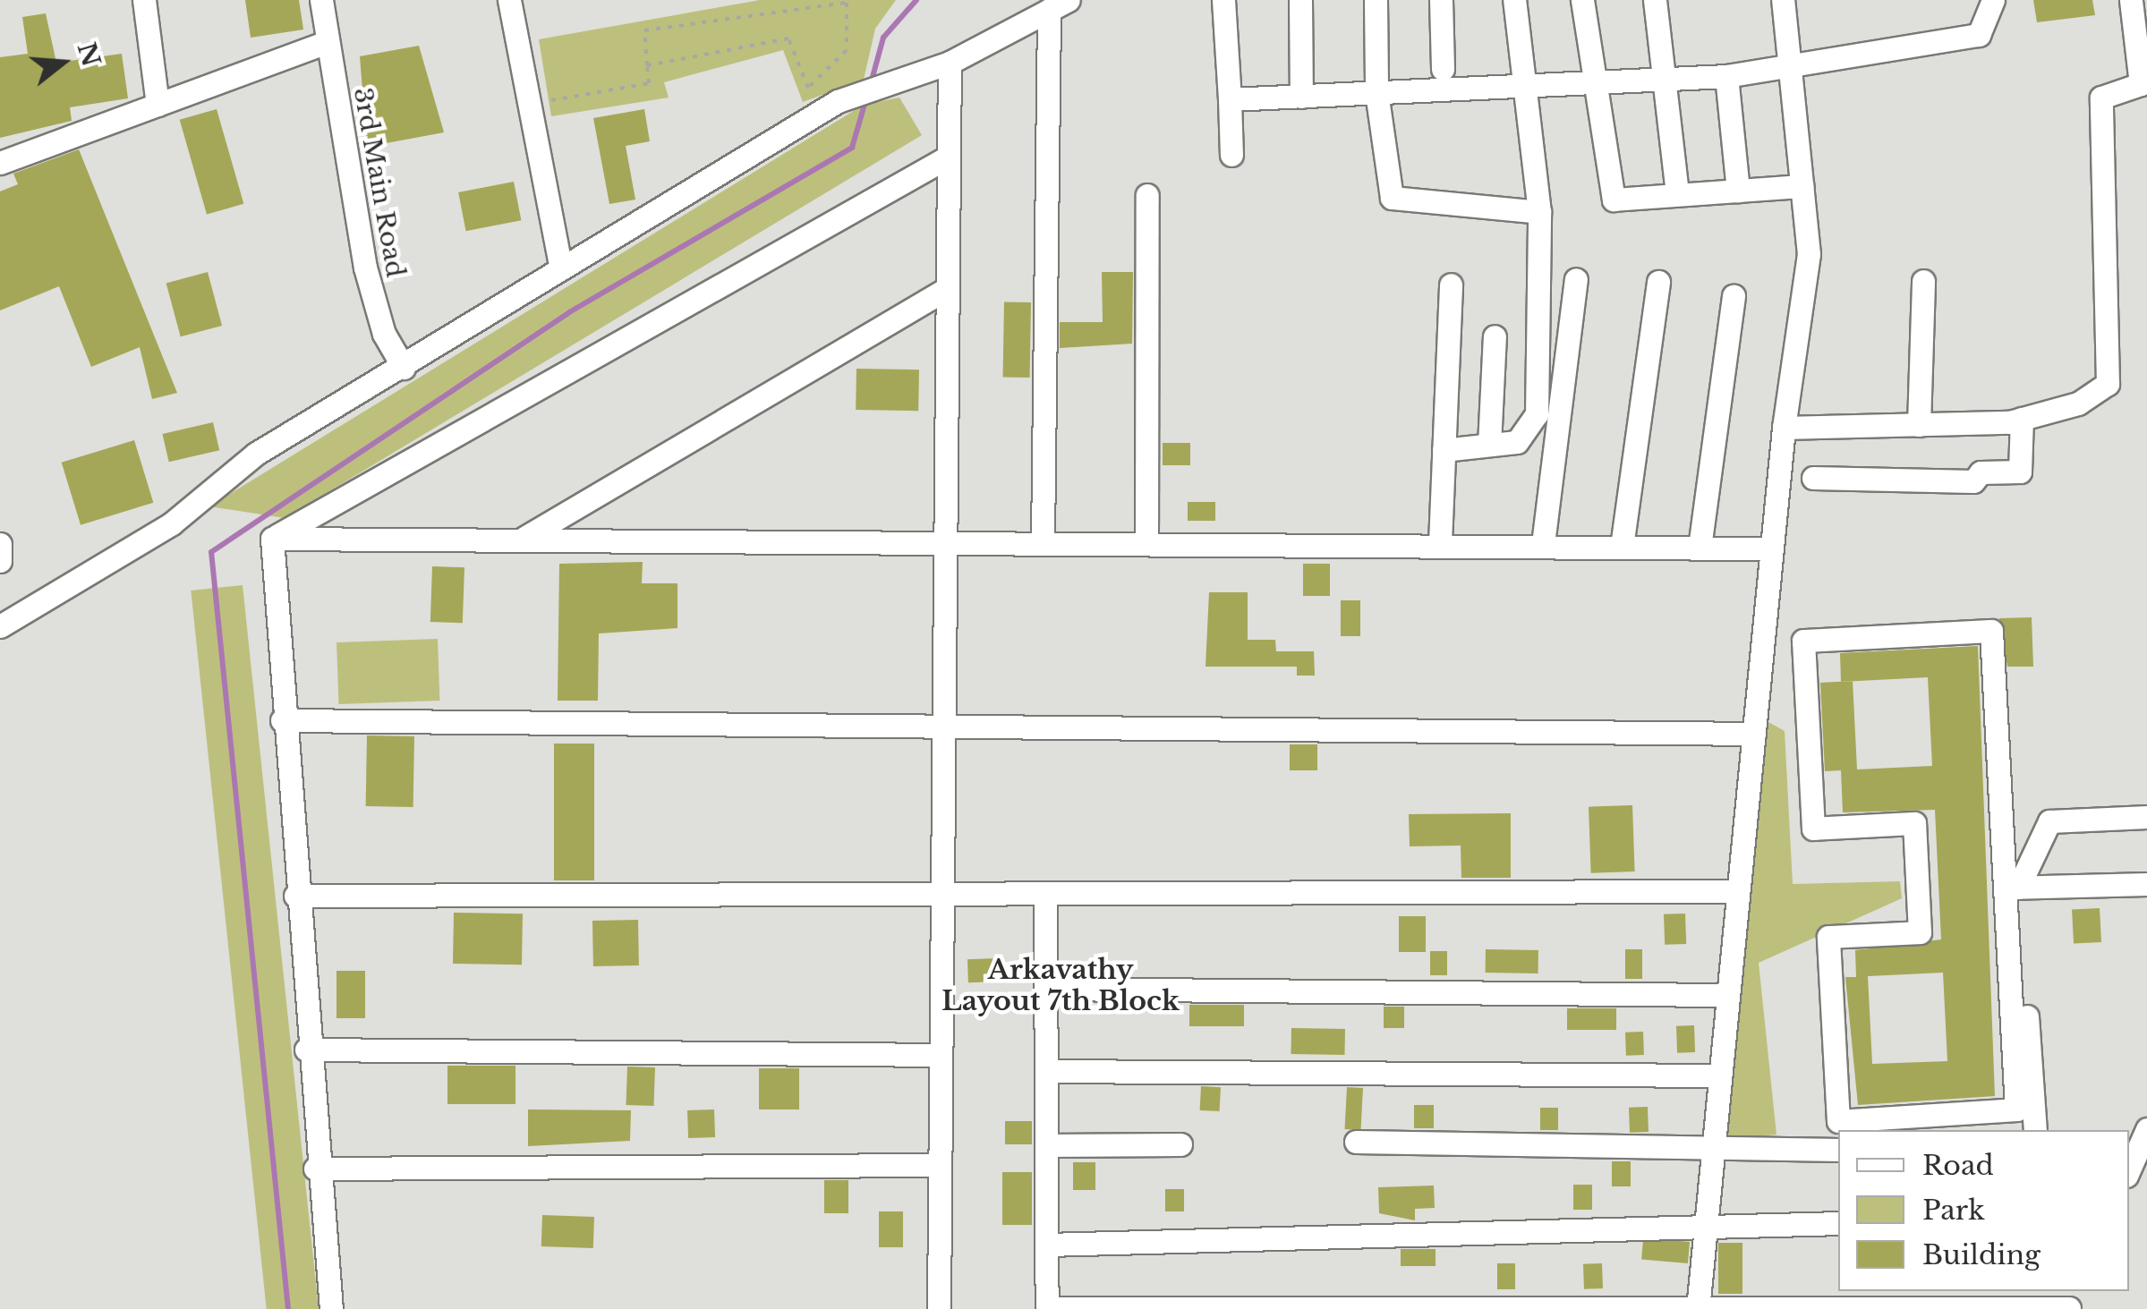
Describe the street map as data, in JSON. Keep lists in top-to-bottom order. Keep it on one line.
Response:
{"streets":{"street":["3rd Main Road"]},"districts":["Arkavathy Layout 7th Block"],"legend":["Road","Park","Building"],"north":"right"}
